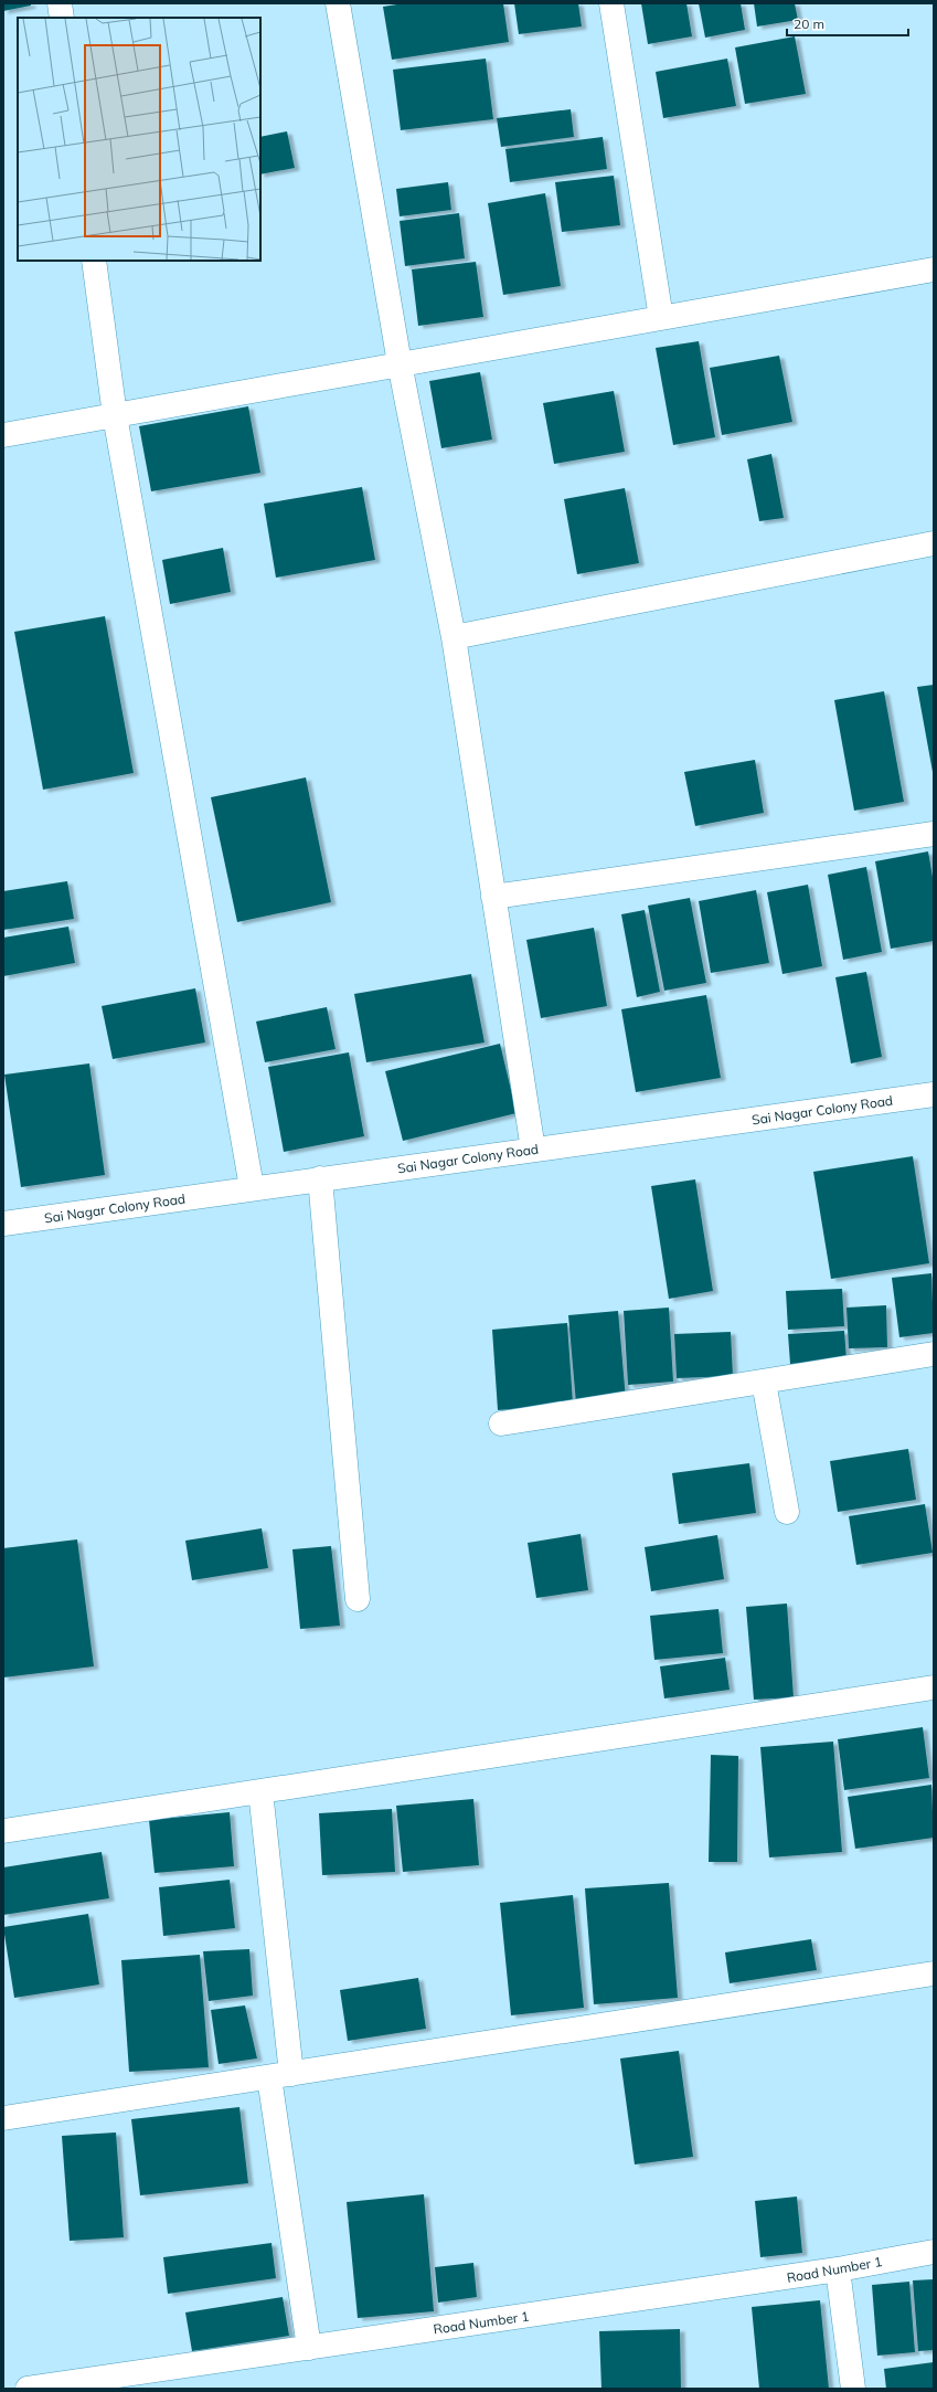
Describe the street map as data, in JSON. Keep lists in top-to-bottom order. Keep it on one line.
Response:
{"streets":{"street":["Sai Nagar Colony Road","Road Number 1"]},"scale_bar":"20 m"}
